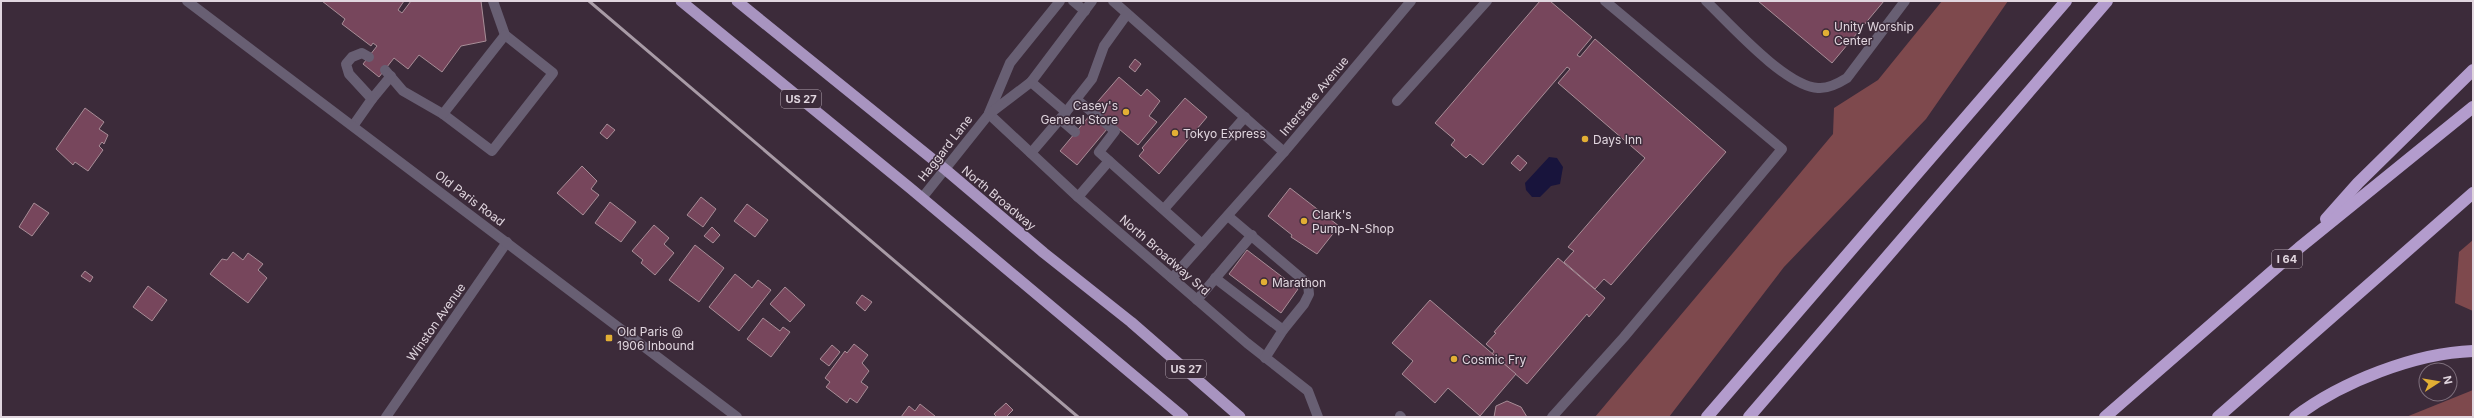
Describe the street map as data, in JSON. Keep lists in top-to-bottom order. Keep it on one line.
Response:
{"streets":{"highway":["US 27","North Broadway","I 64"],"street":["Interstate Avenue","Haggard Lane","Old Paris Road","North Broadway Srd","Winston Avenue"]},"crossings":[["Interstate Avenue","North Broadway Srd"],["US 27","Haggard Lane"],["Haggard Lane","North Broadway"],["Haggard Lane","North Broadway Srd"],["Old Paris Road","Winston Avenue"]],"places":{"other":["Unity Worship Center","Casey's General Store","Tokyo Express","Days Inn","Clark's Pump-N-Shop","Marathon","Cosmic Fry"],"transit":["Old Paris @ 1906 Inbound"]},"north":"right"}
